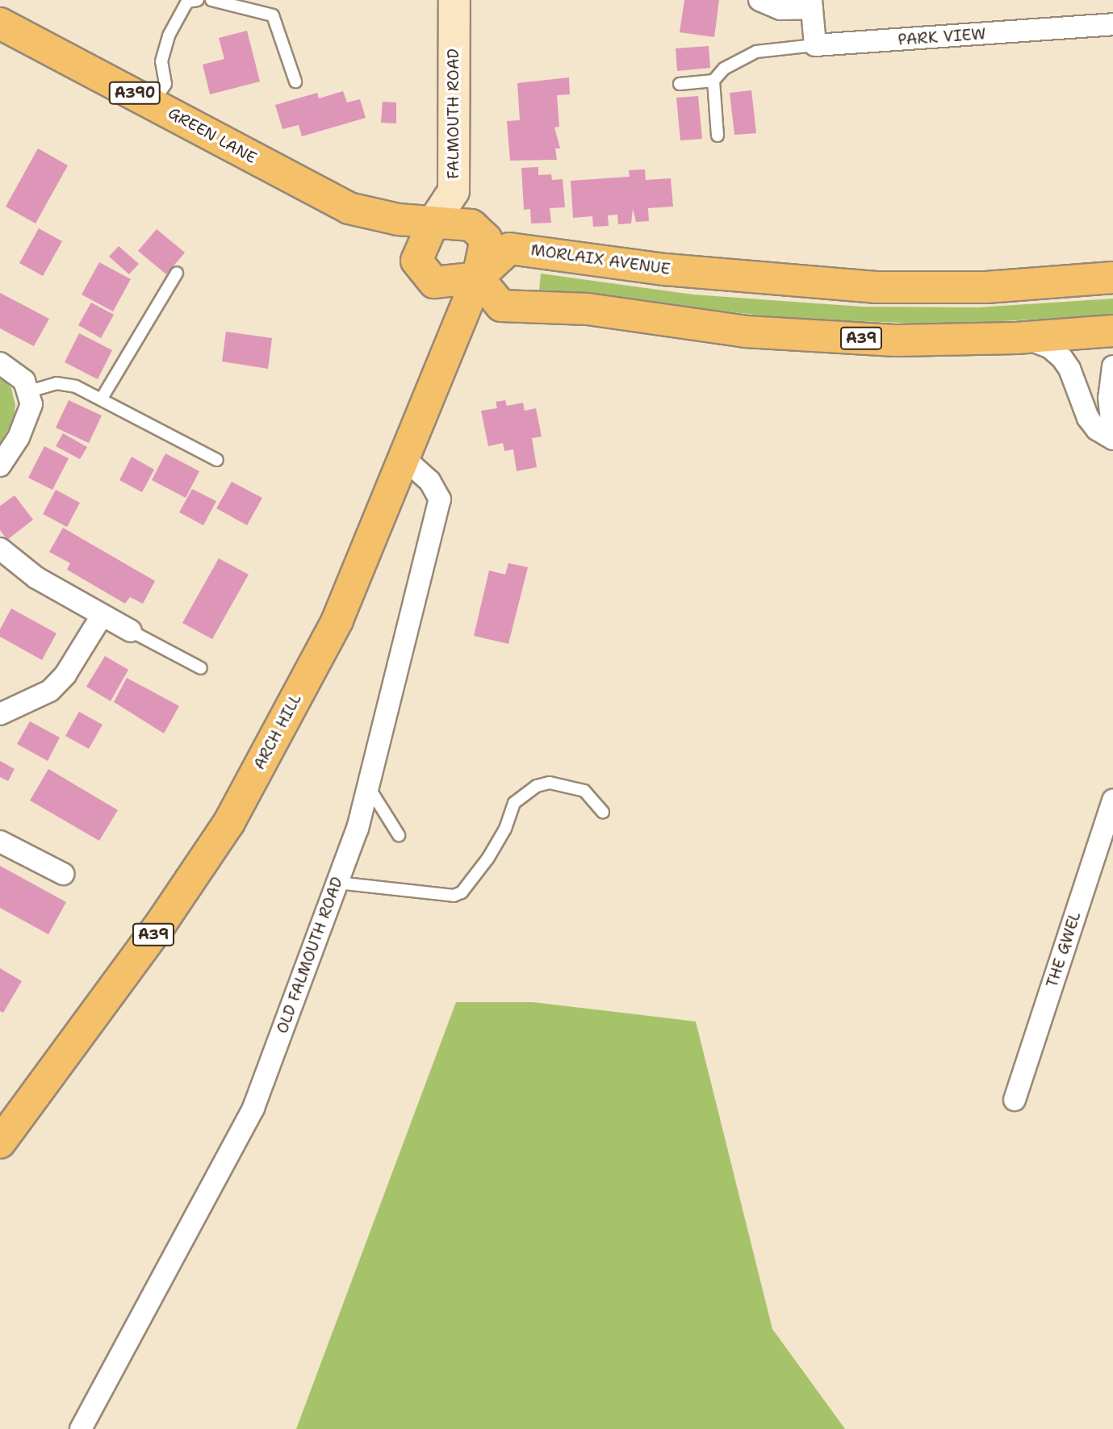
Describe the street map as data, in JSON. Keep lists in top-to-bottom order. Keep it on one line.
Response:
{"streets":{"highway":["A390","GREEN LANE","MORLAIX AVENUE","A39","ARCH HILL"],"street":["PARK VIEW","FALMOUTH ROAD","THE GWEL","OLD FALMOUTH ROAD"]},"crossings":[["A390","FALMOUTH ROAD"],["A390","GREEN LANE"],["A390","MORLAIX AVENUE"],["A390","A39"],["A390","ARCH HILL"],["FALMOUTH ROAD","GREEN LANE"],["FALMOUTH ROAD","MORLAIX AVENUE"],["FALMOUTH ROAD","A39"],["FALMOUTH ROAD","ARCH HILL"],["GREEN LANE","MORLAIX AVENUE"],["GREEN LANE","A39"],["GREEN LANE","ARCH HILL"],["MORLAIX AVENUE","A39"],["MORLAIX AVENUE","ARCH HILL"],["A39","ARCH HILL"],["ARCH HILL","OLD FALMOUTH ROAD"]]}
